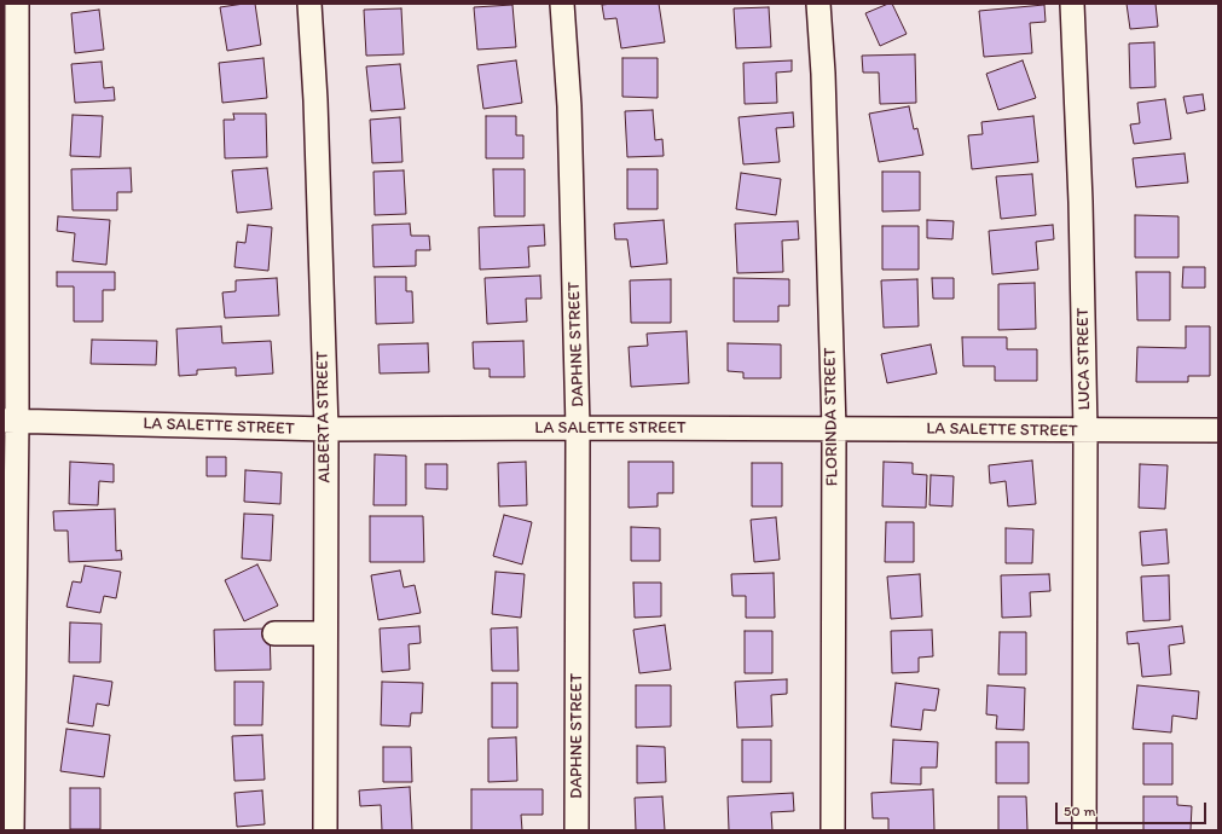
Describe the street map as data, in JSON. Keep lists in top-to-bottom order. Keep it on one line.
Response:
{"streets":{"street":["DAPHNE STREET","LUCA STREET","ALBERTA STREET","FLORINDA STREET","LA SALETTE STREET"]},"crossings":[["DAPHNE STREET","LA SALETTE STREET"],["LUCA STREET","LA SALETTE STREET"],["ALBERTA STREET","LA SALETTE STREET"],["FLORINDA STREET","LA SALETTE STREET"]],"scale_bar":"50 m"}
